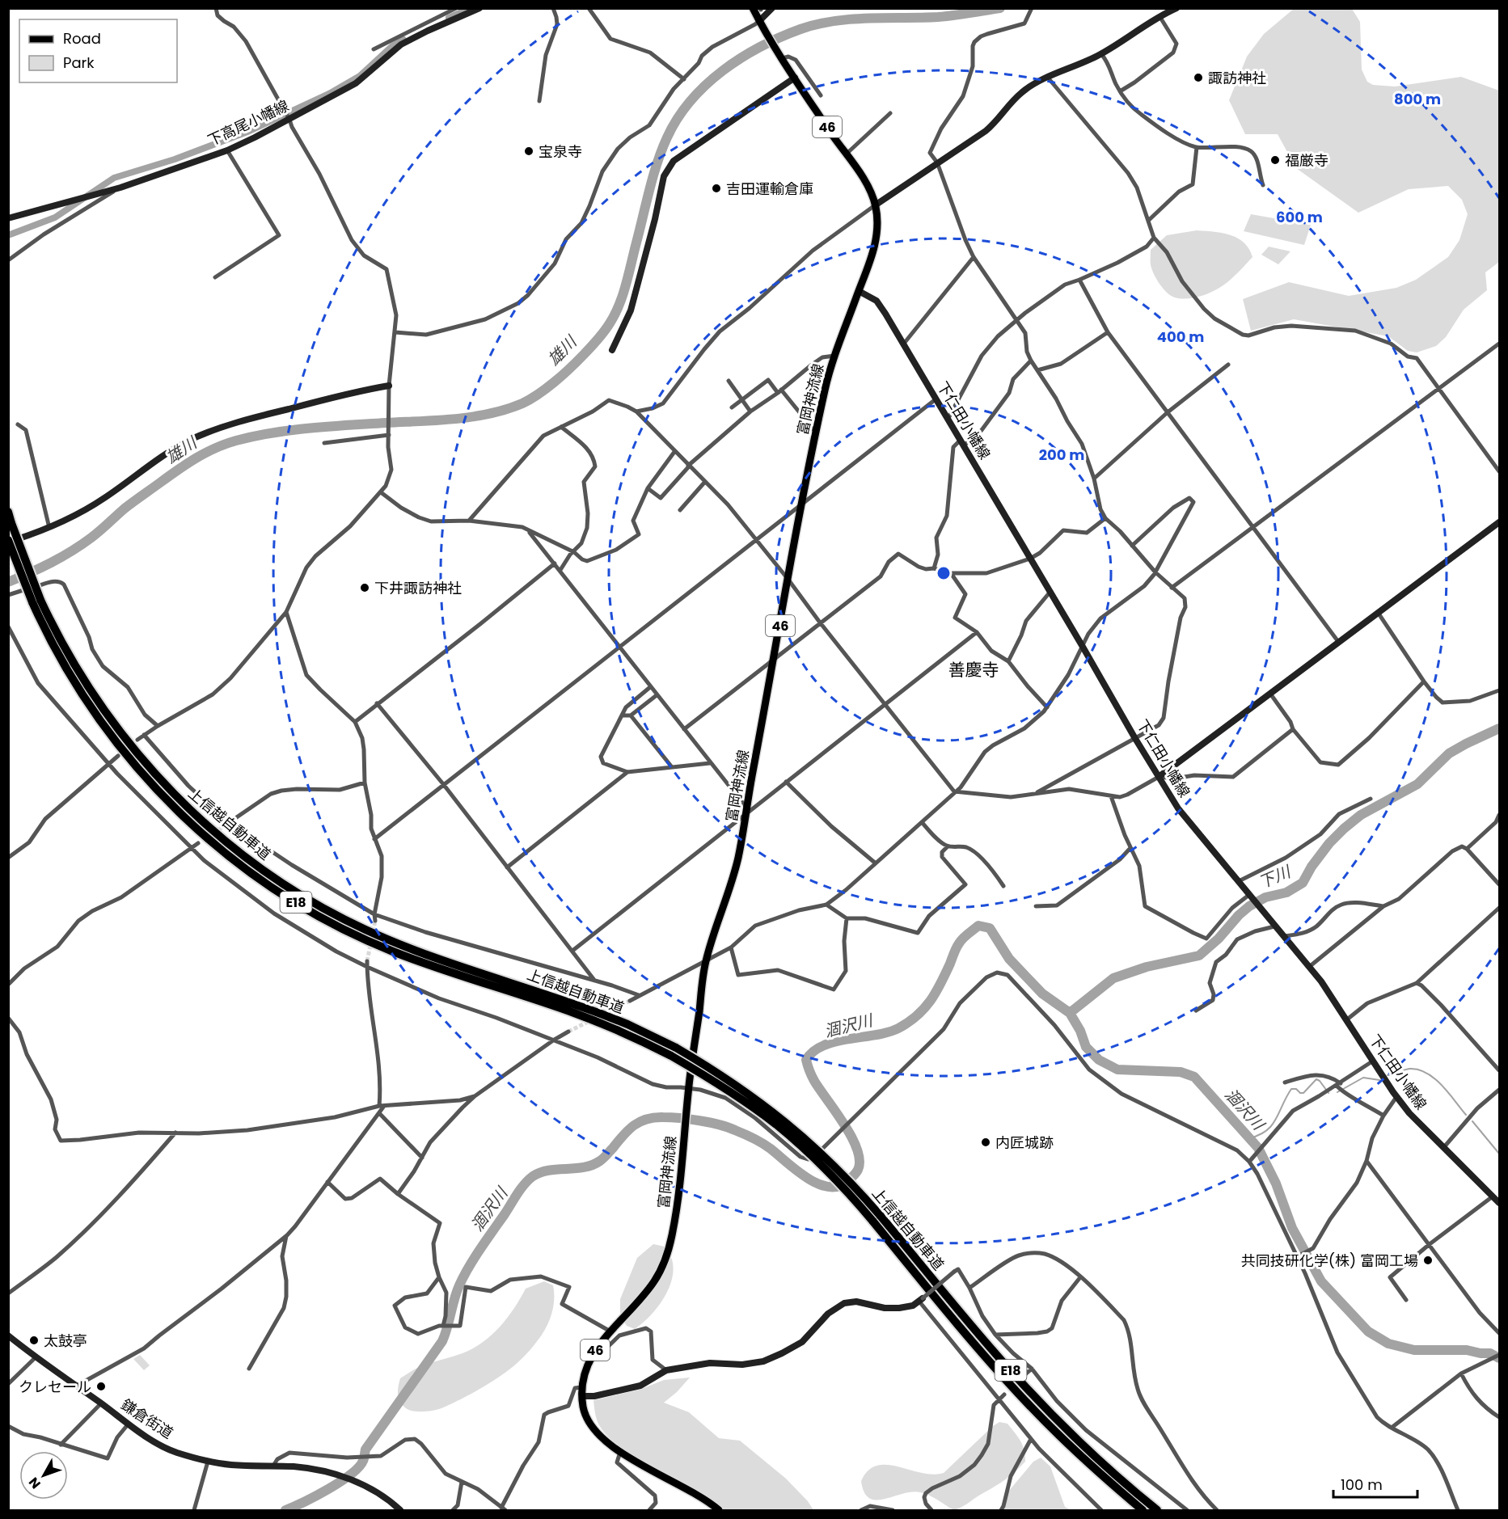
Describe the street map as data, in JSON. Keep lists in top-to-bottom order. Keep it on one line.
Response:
{"streets":{"highway":["上信越自動車道","E18"],"main road":["46","富岡神流線"],"street":["下高尾小幡線","下仁田小幡線","鎌倉街道"]},"crossings":[["富岡神流線","下仁田小幡線"]],"districts":["善慶寺"],"water":["雄川","下川","涸沢川"],"places":["諏訪神社","宝泉寺","福厳寺","吉田運輸倉庫","下井諏訪神社","内匠城跡","共同技研化学(株) 富岡工場","太鼓亭","クレセール"],"legend":["Road","Park"],"scale_bar":"100 m","north":"bottom left","rings":["800 m","600 m","400 m","200 m"]}
